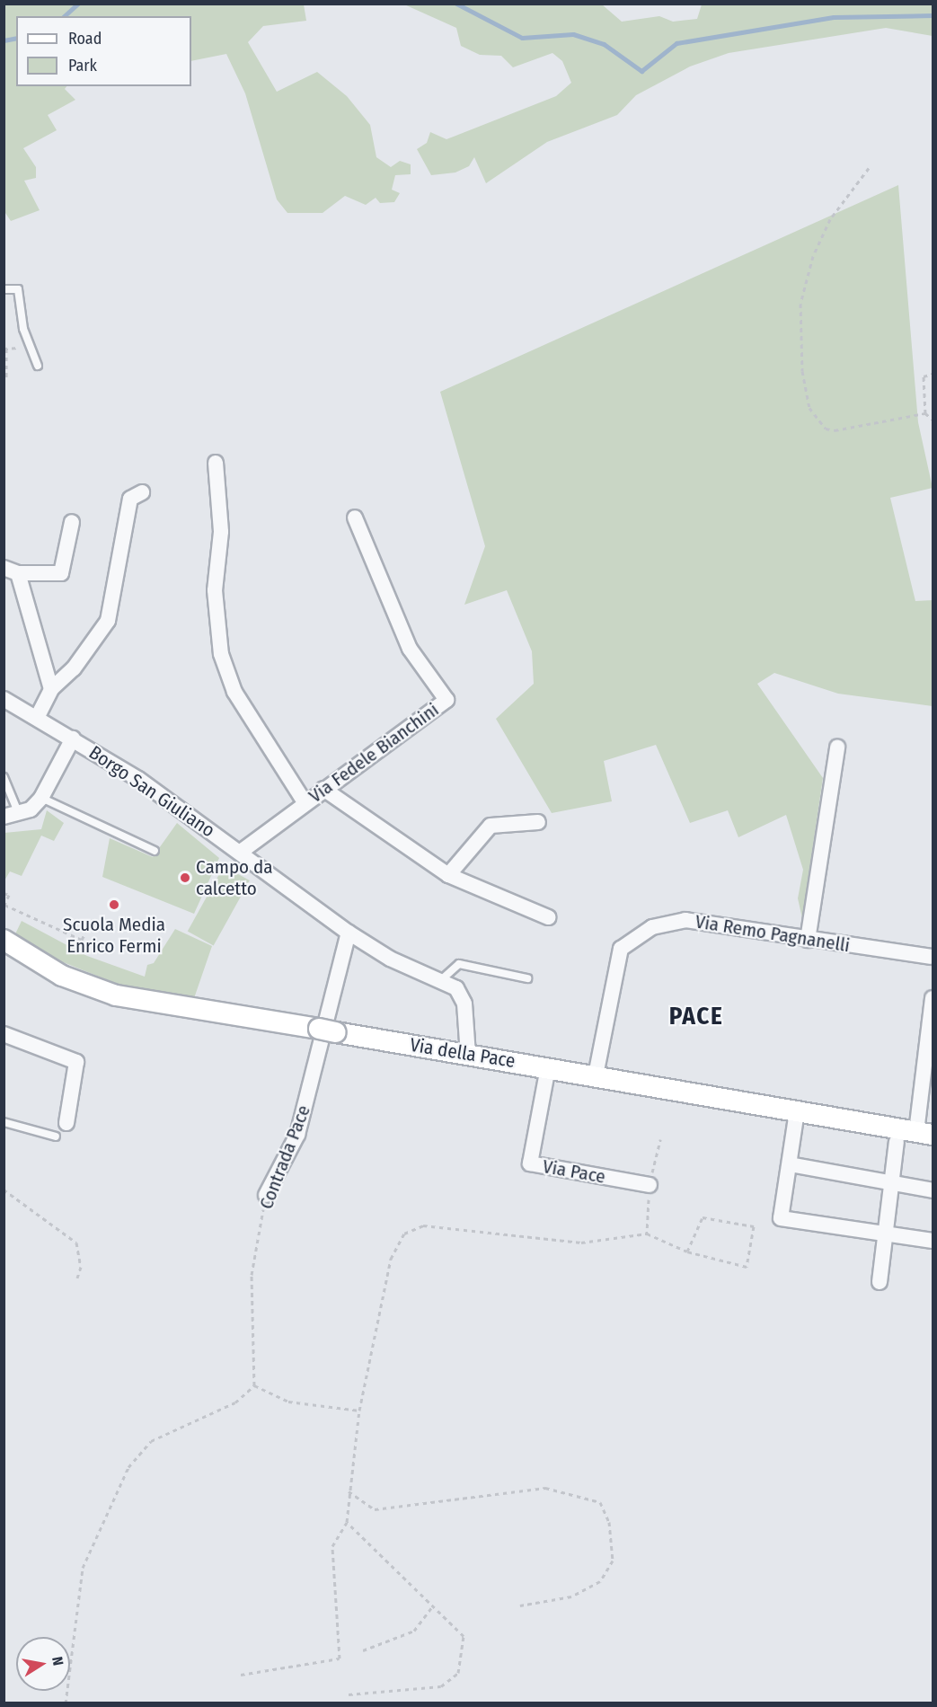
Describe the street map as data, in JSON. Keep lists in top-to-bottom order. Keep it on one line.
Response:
{"streets":{"main road":["Via della Pace"],"street":["Via Fedele Bianchini","Borgo San Giuliano","Via Remo Pagnanelli","Contrada Pace","Via Pace"]},"crossings":[["Via Fedele Bianchini","Borgo San Giuliano"],["Borgo San Giuliano","Via della Pace"],["Borgo San Giuliano","Contrada Pace"],["Via Remo Pagnanelli","Via della Pace"],["Via della Pace","Via Pace"]],"districts":["PACE"],"places":["Campo da calcetto","Scuola Media Enrico Fermi"],"legend":["Road","Park"],"north":"right"}
